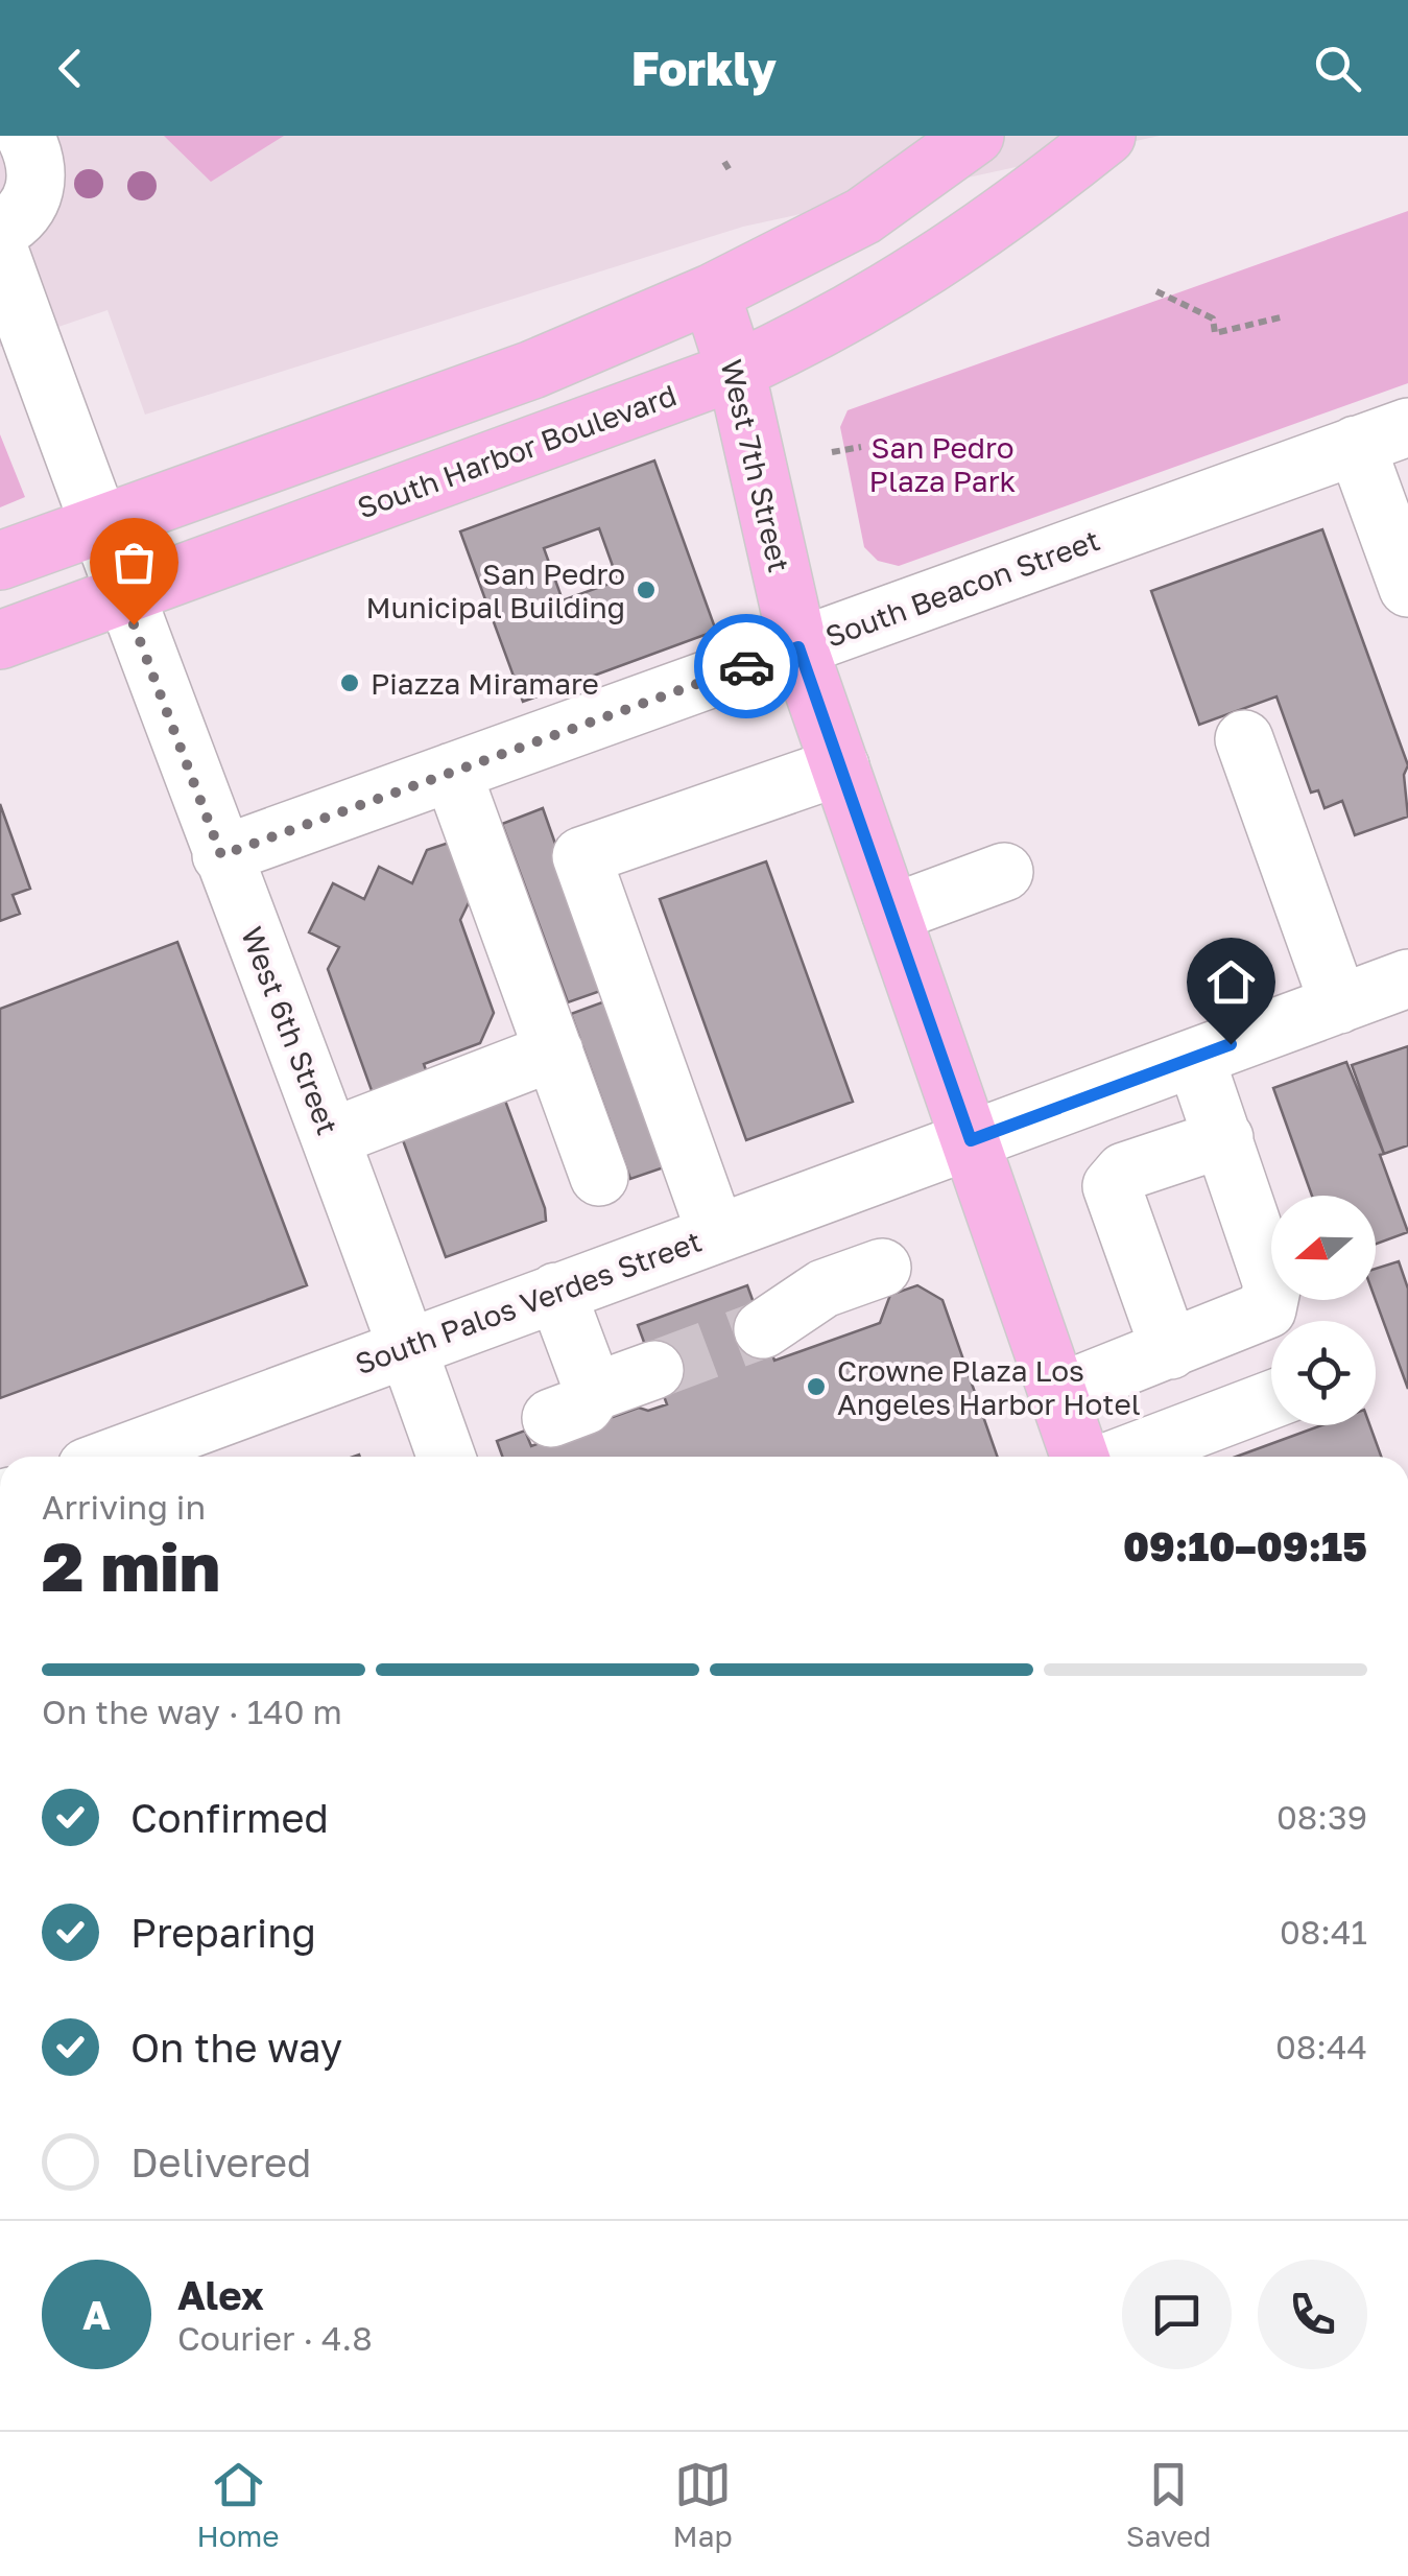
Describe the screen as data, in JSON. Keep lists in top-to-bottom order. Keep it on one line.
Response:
{"streets":{"main road":["South Harbor Boulevard","West 7th Street"],"street":["South Beacon Street","West 6th Street","South Palos Verdes Street"]},"crossings":[["South Harbor Boulevard","West 7th Street"],["South Harbor Boulevard","West 6th Street"],["West 7th Street","South Beacon Street"],["West 7th Street","South Palos Verdes Street"],["South Beacon Street","West 6th Street"],["West 6th Street","South Palos Verdes Street"]],"parks":["San Pedro Plaza Park"],"places":["San Pedro Municipal Building","Piazza Miramare","Crowne Plaza Los Angeles Harbor Hotel"],"north":"left","page":{"header":"Forkly","heading":["2 min","Arriving in","09:10–09:15"],"panel":["Alex","Courier · 4.8"],"bar":"On the way · 140 m","list":[["Confirmed","08:39"],["Preparing","08:41"],["On the way","08:44"],"Delivered"],"round":"A","tabs":["Home","Map","Saved"]}}
